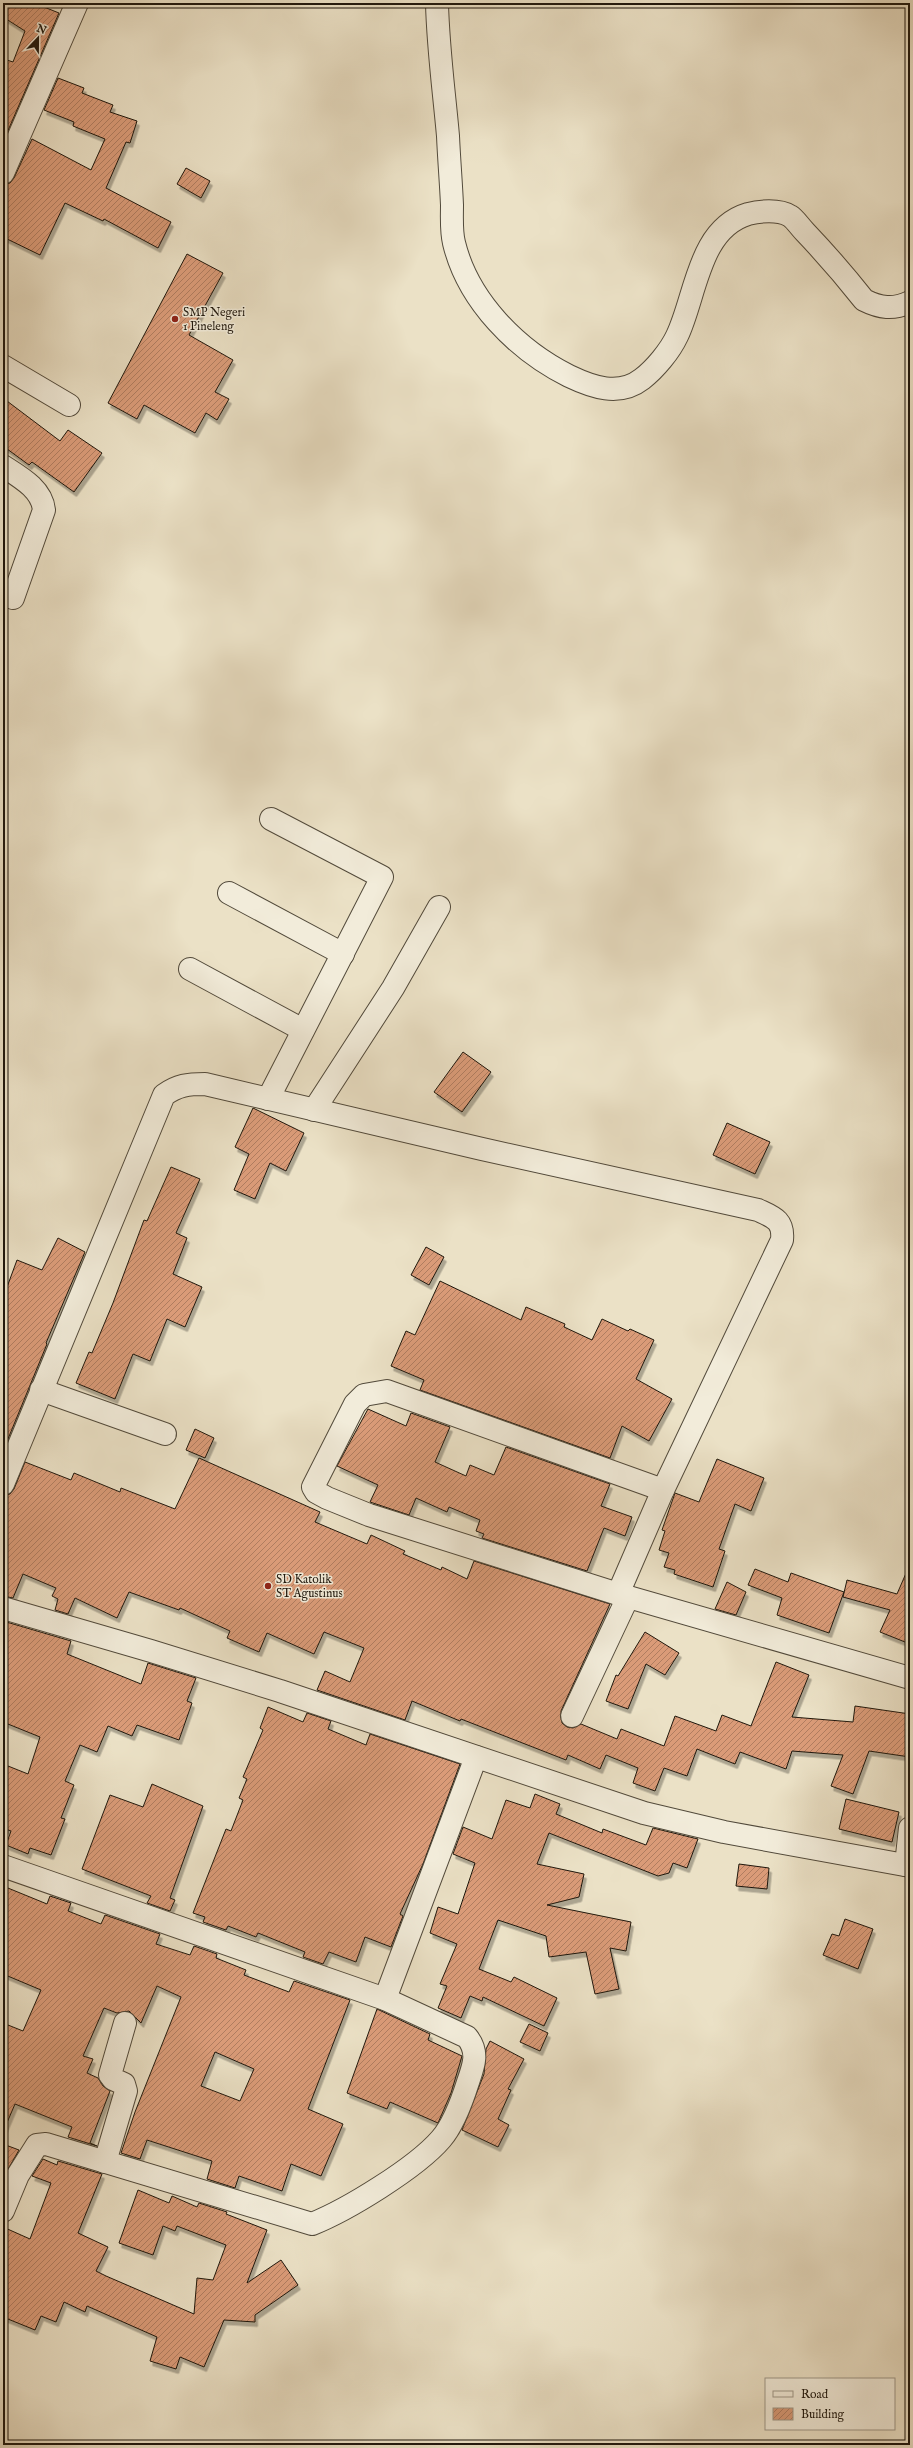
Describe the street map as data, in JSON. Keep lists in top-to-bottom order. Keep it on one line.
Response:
{"places":["SMP Negeri 1 Pineleng","SD Katolik ST Agustinus"],"legend":["Road","Building"],"north":"top"}
